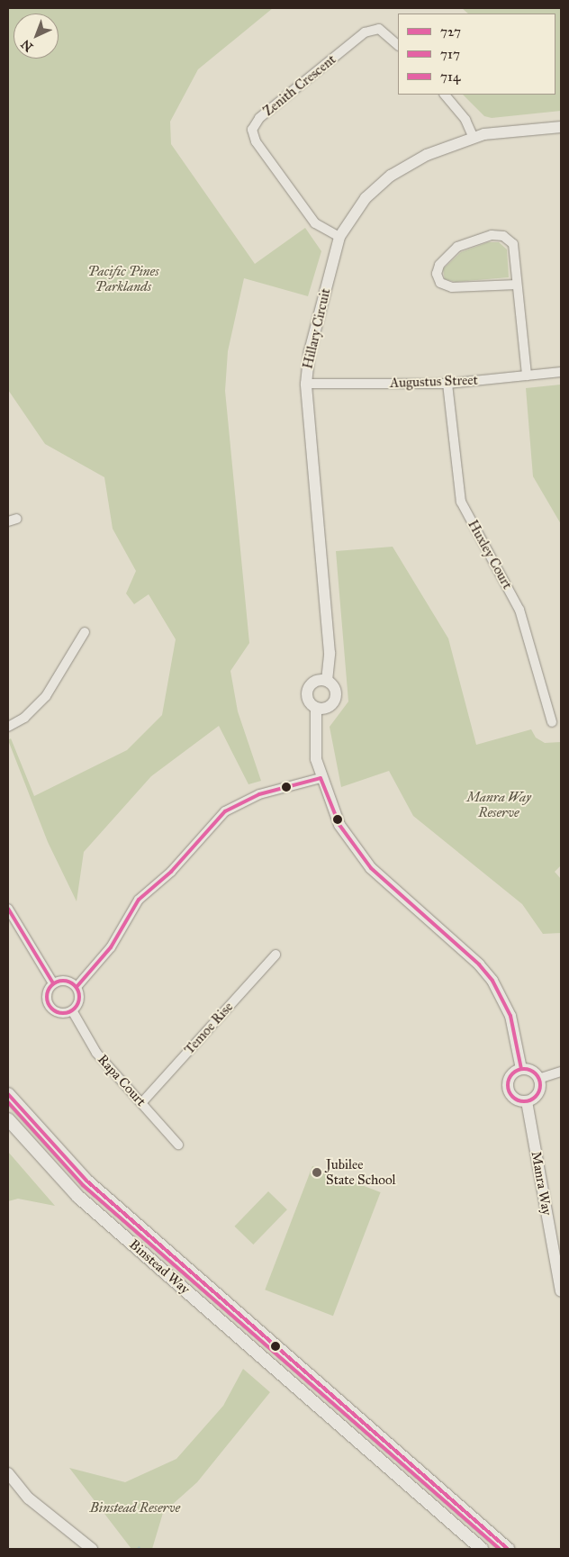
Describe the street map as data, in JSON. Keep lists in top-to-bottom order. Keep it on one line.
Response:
{"streets":{"main road":["Binstead Way"],"street":["Zenith Crescent","Hillary Circuit","Augustus Street","Huxley Court","Temoe Rise","Rapa Court","Manra Way"]},"crossings":[["Zenith Crescent","Hillary Circuit"],["Hillary Circuit","Augustus Street"],["Augustus Street","Huxley Court"],["Temoe Rise","Rapa Court"]],"parks":["Pacific Pines Parklands","Manra Way Reserve","Binstead Reserve"],"places":["Jubilee State School"],"lines":["transit line 727","transit line 717","transit line 714"],"legend":["727","717","714"],"north":"bottom left"}
